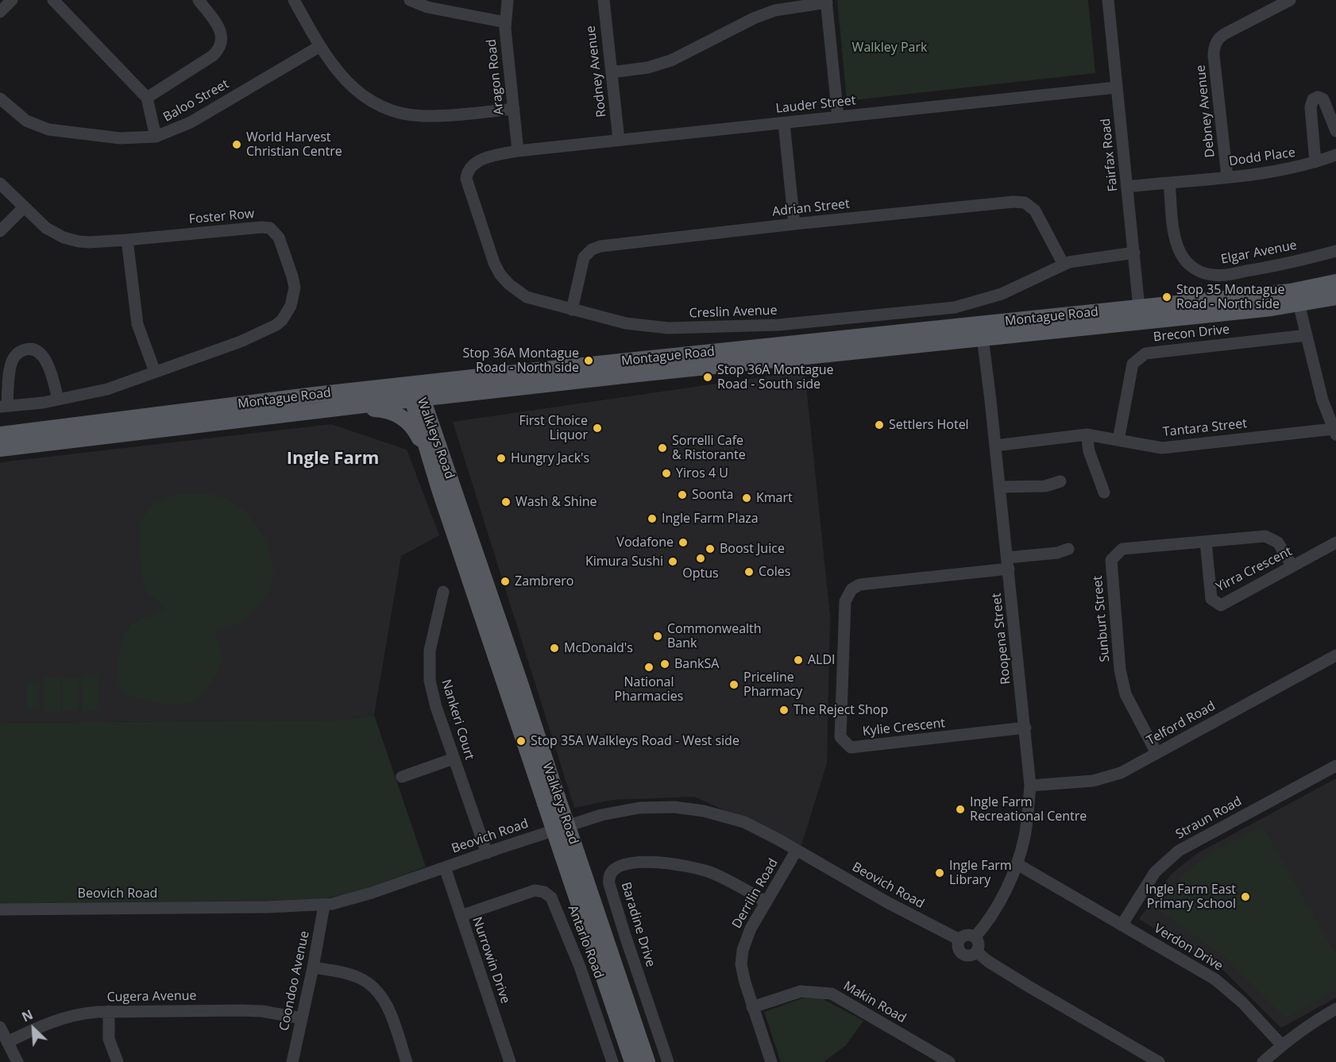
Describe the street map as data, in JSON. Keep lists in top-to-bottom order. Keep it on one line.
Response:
{"streets":{"main road":["Montague Road","Walkleys Road"],"street":["Rodney Avenue","Aragon Road","Baloo Street","Lauder Street","Debney Avenue","Fairfax Road","Dodd Place","Adrian Street","Foster Row","Elgar Avenue","Creslin Avenue","Brecon Drive","Tantara Street","Yirra Crescent","Sunburt Street","Roopena Street","Nankeri Court","Telford Road","Kylie Crescent","Straun Road","Beovich Road","Derrilin Road","Baradine Drive","Antarlo Road","Verdon Drive","Nurrowin Drive","Coondoo Avenue","Cugera Avenue","Makin Road"]},"crossings":[["Rodney Avenue","Lauder Street"],["Aragon Road","Lauder Street"],["Aragon Road","Creslin Avenue"],["Lauder Street","Fairfax Road"],["Lauder Street","Creslin Avenue"],["Debney Avenue","Dodd Place"],["Fairfax Road","Dodd Place"],["Fairfax Road","Creslin Avenue"],["Fairfax Road","Montague Road"],["Dodd Place","Elgar Avenue"],["Adrian Street","Creslin Avenue"],["Montague Road","Walkleys Road"],["Montague Road","Roopena Street"],["Brecon Drive","Tantara Street"],["Tantara Street","Roopena Street"],["Yirra Crescent","Sunburt Street"],["Sunburt Street","Telford Road"],["Roopena Street","Telford Road"],["Roopena Street","Kylie Crescent"],["Roopena Street","Beovich Road"],["Roopena Street","Verdon Drive"],["Nankeri Court","Beovich Road"],["Straun Road","Verdon Drive"],["Beovich Road","Derrilin Road"],["Beovich Road","Nurrowin Drive"],["Beovich Road","Coondoo Avenue"],["Derrilin Road","Baradine Drive"],["Derrilin Road","Makin Road"],["Antarlo Road","Nurrowin Drive"],["Coondoo Avenue","Cugera Avenue"]],"districts":["Ingle Farm"],"parks":["Walkley Park"],"places":["World Harvest Christian Centre","Stop 35 Montague Road - North side","Stop 36A Montague Road - North side","Stop 36A Montague Road - South side","Settlers Hotel","First Choice Liquor","Sorrelli Cafe & Ristorante","Hungry Jack's","Yiros 4 U","Soonta","Kmart","Wash & Shine","Ingle Farm Plaza","Vodafone","Boost Juice","Optus","Kimura Sushi","Coles","Zambrero","Commonwealth Bank","McDonald's","ALDI","BankSA","National Pharmacies","Priceline Pharmacy","The Reject Shop","Stop 35A Walkleys Road - West side","Ingle Farm Recreational Centre","Ingle Farm Library","Ingle Farm East Primary School"],"north":"top left"}
